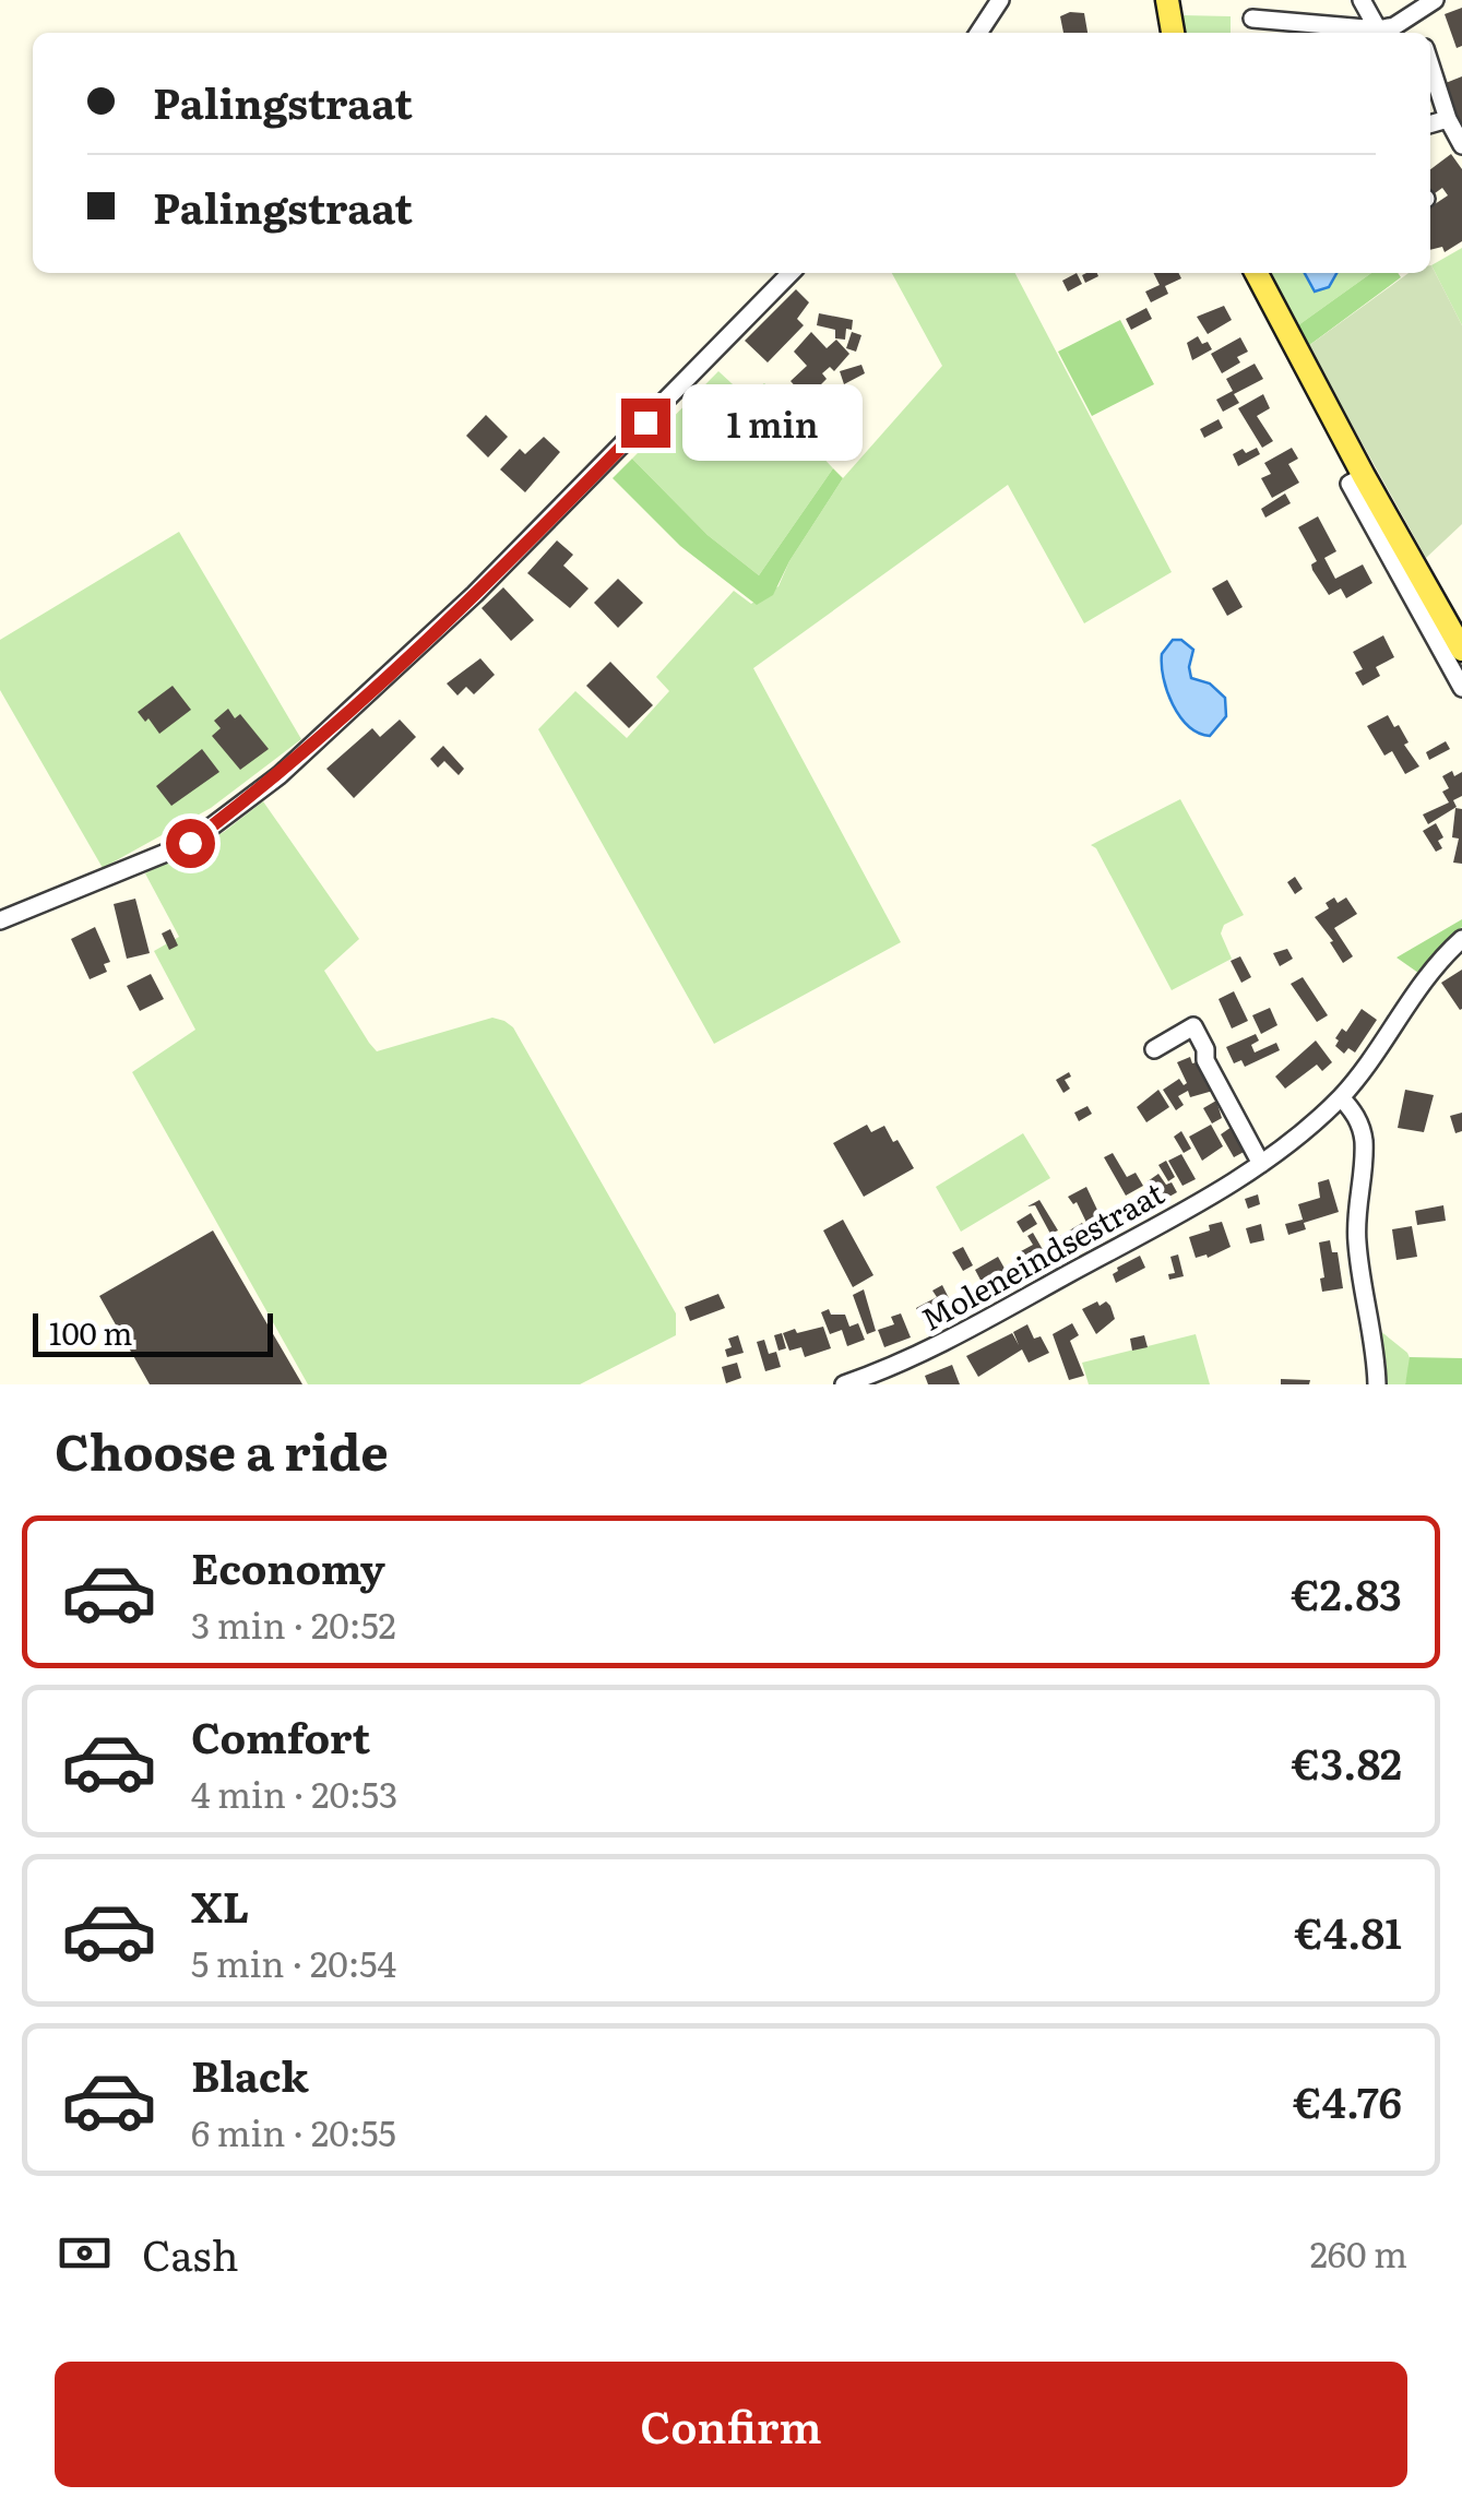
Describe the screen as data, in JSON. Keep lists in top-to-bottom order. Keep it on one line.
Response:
{"streets":{"street":["Moleneindsestraat"]},"scale_bar":"100 m","page":{"banner":["Palingstraat","Palingstraat"],"bubble":"1 min","scale":"100 m","heading":"Choose a ride","list":[{"name":"Economy","note":"3 min · 20:52","value":"€2.83"},{"name":"Comfort","note":"4 min · 20:53","value":"€3.82"},{"name":"XL","note":"5 min · 20:54","value":"€4.81"},{"name":"Black","note":"6 min · 20:55","value":"€4.76"}],"pay":["Cash","260 m"],"buttons":"Confirm"}}
